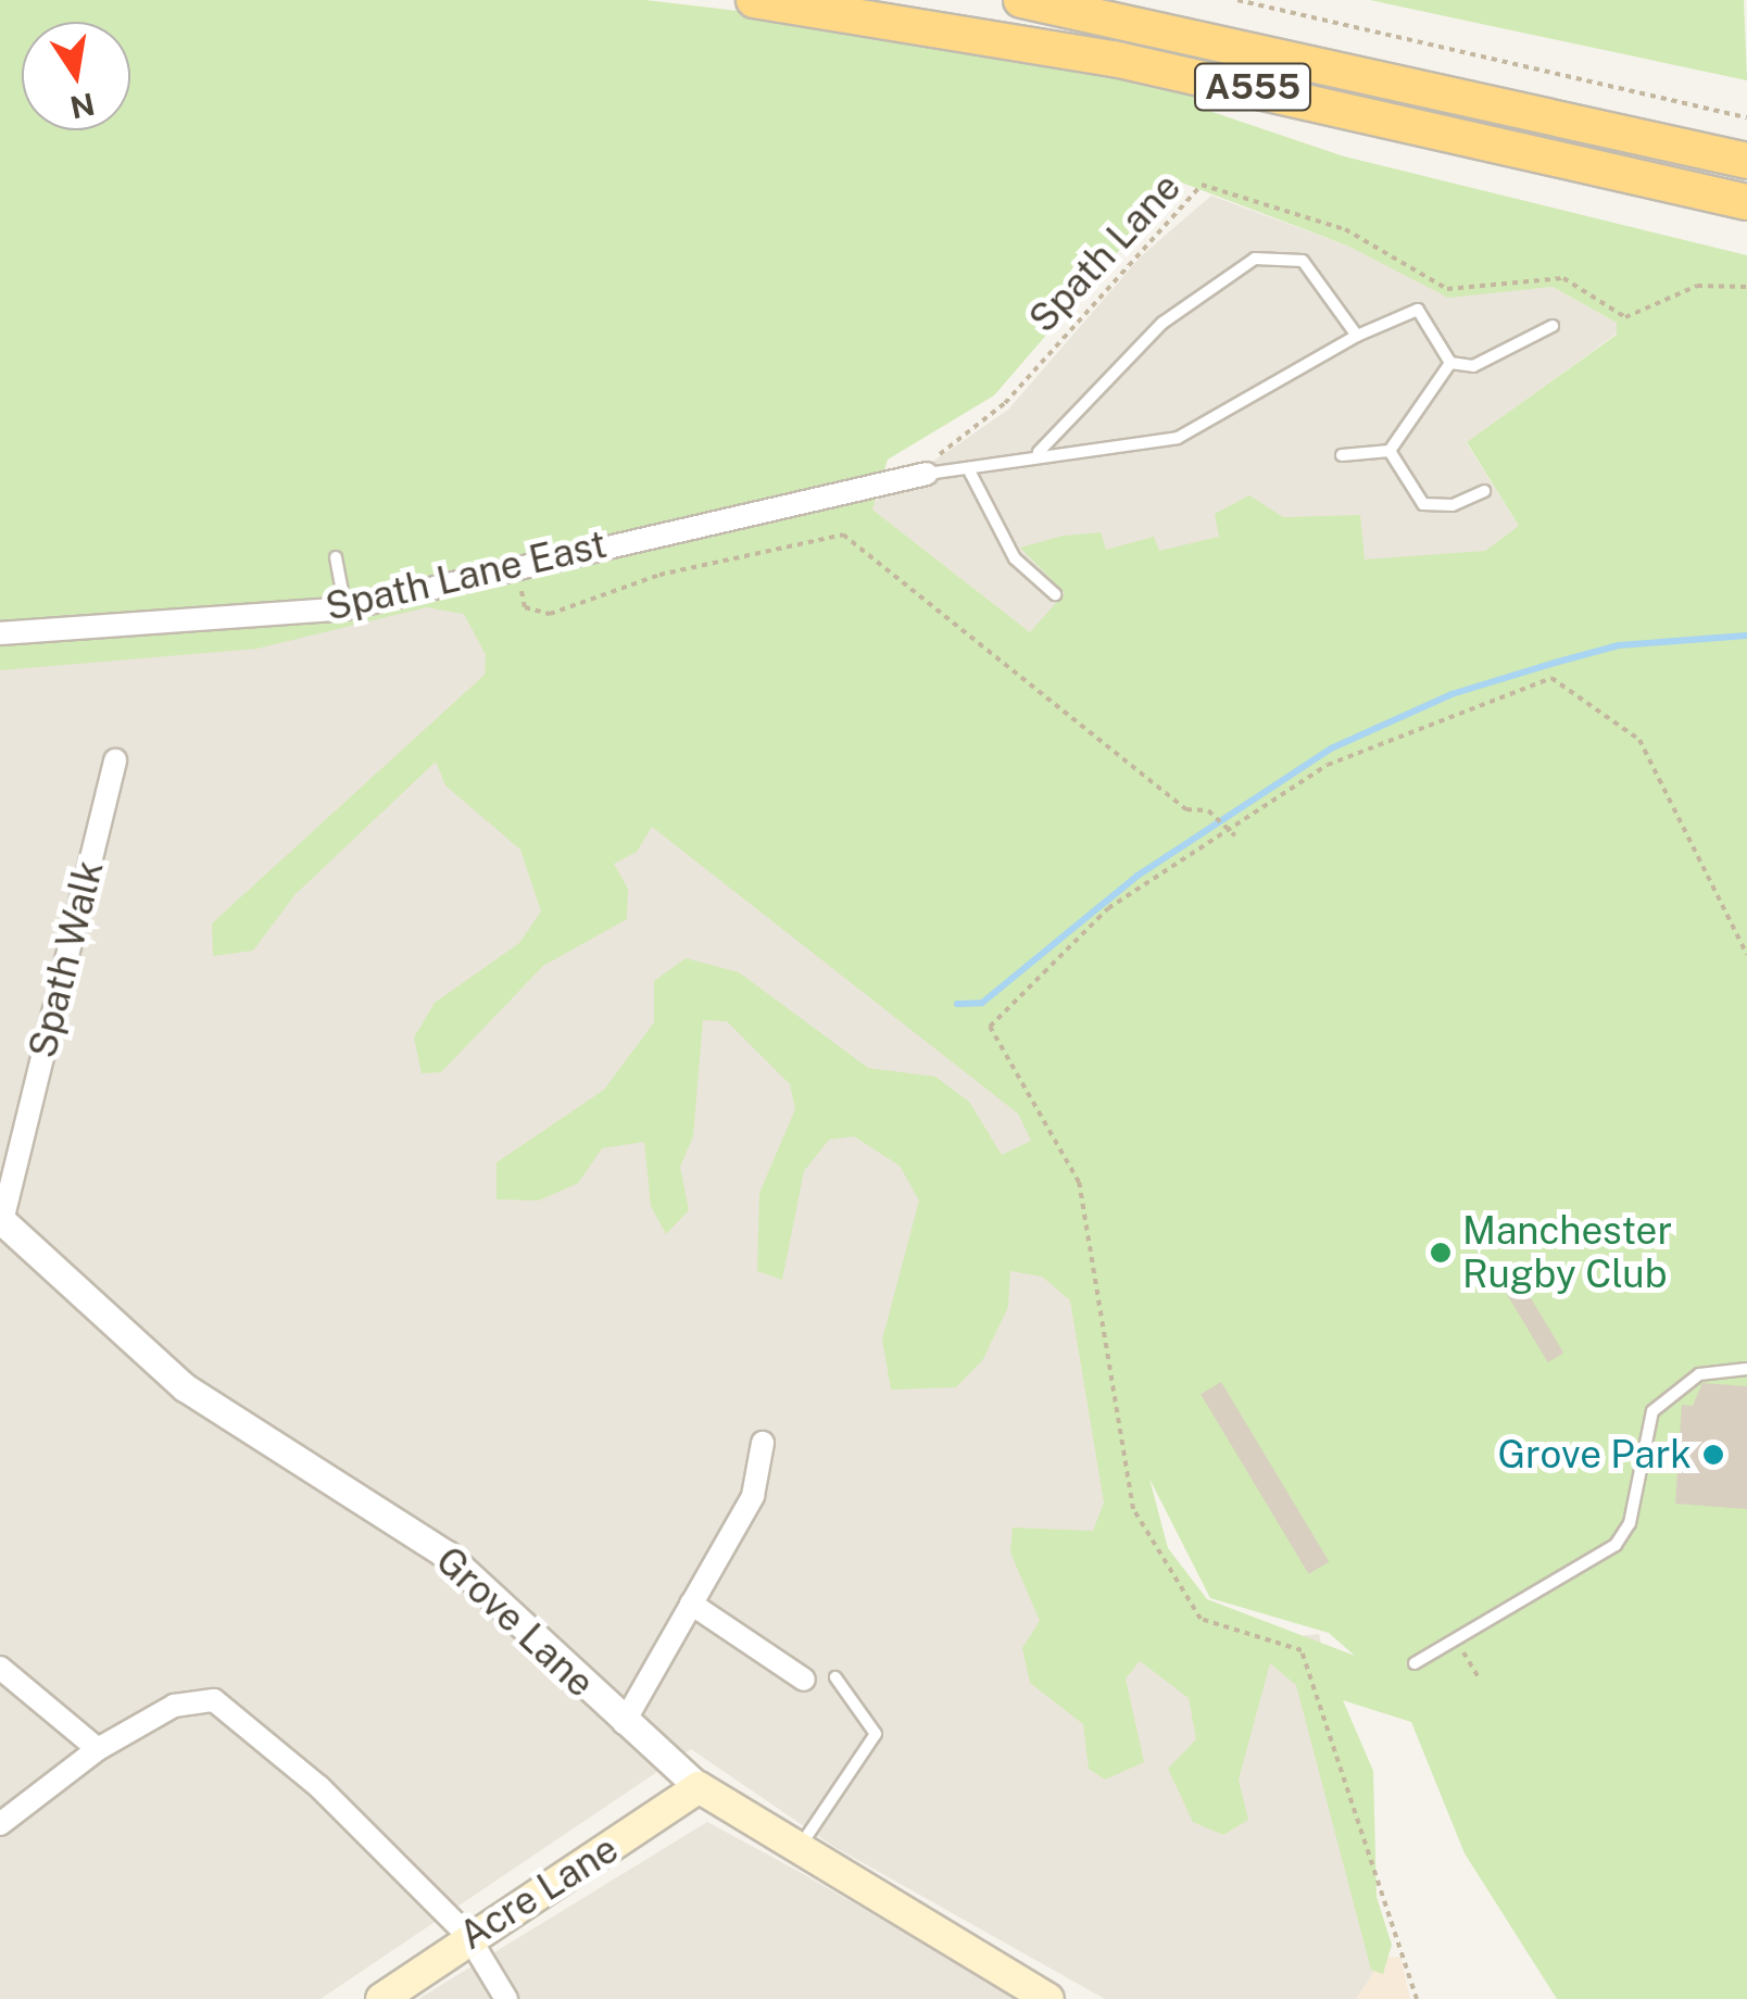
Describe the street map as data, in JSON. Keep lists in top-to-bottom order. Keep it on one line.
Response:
{"streets":{"highway":["A555"],"main road":["Grove Lane","Acre Lane"],"street":["Spath Lane East","Spath Walk"],"path":["Spath Lane"]},"crossings":[["Spath Lane","Spath Lane East"],["Spath Walk","Grove Lane"],["Grove Lane","Acre Lane"]],"places":["Manchester Rugby Club","Grove Park"],"north":"bottom"}
